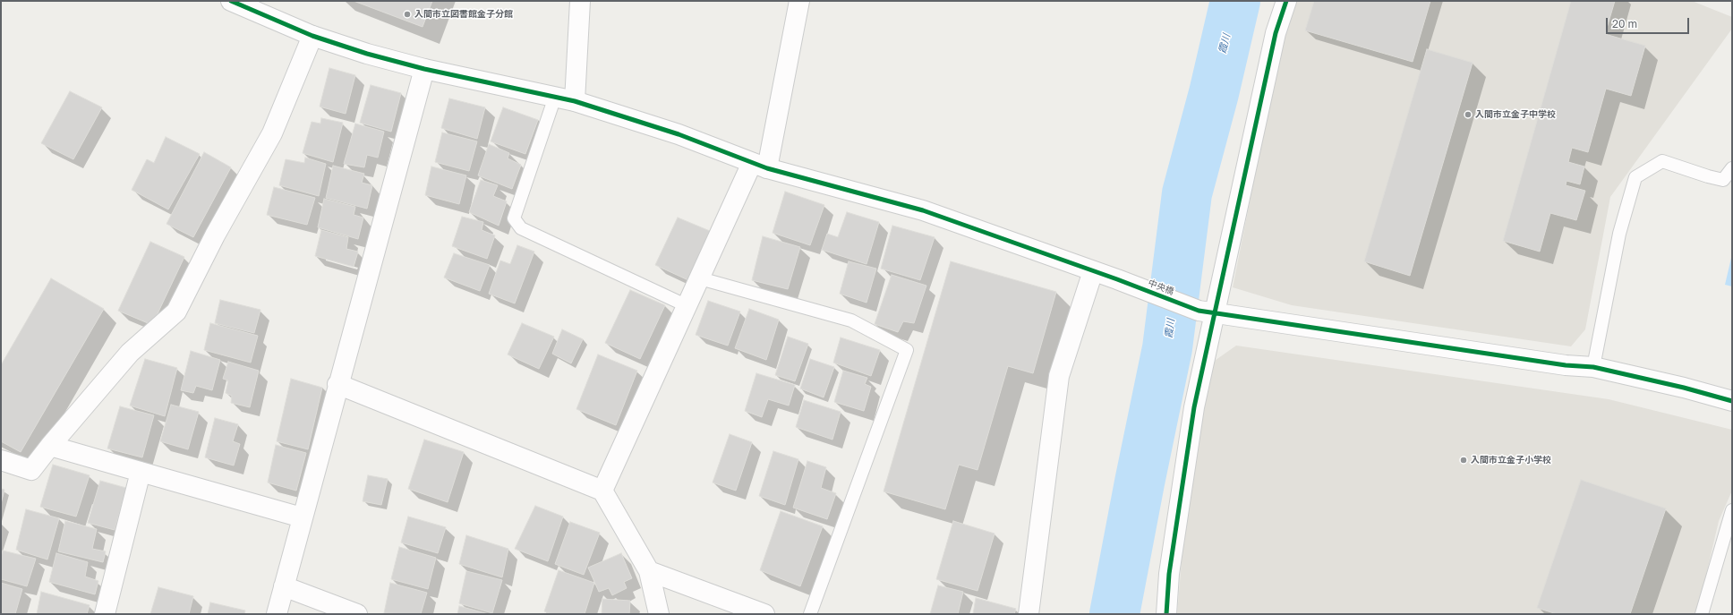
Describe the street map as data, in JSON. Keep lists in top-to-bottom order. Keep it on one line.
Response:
{"streets":{"street":["中央橋"]},"water":["霞川"],"places":["入間市立図書館金子分館","入間市立金子中学校","入間市立金子小学校"],"scale_bar":"20 m"}
